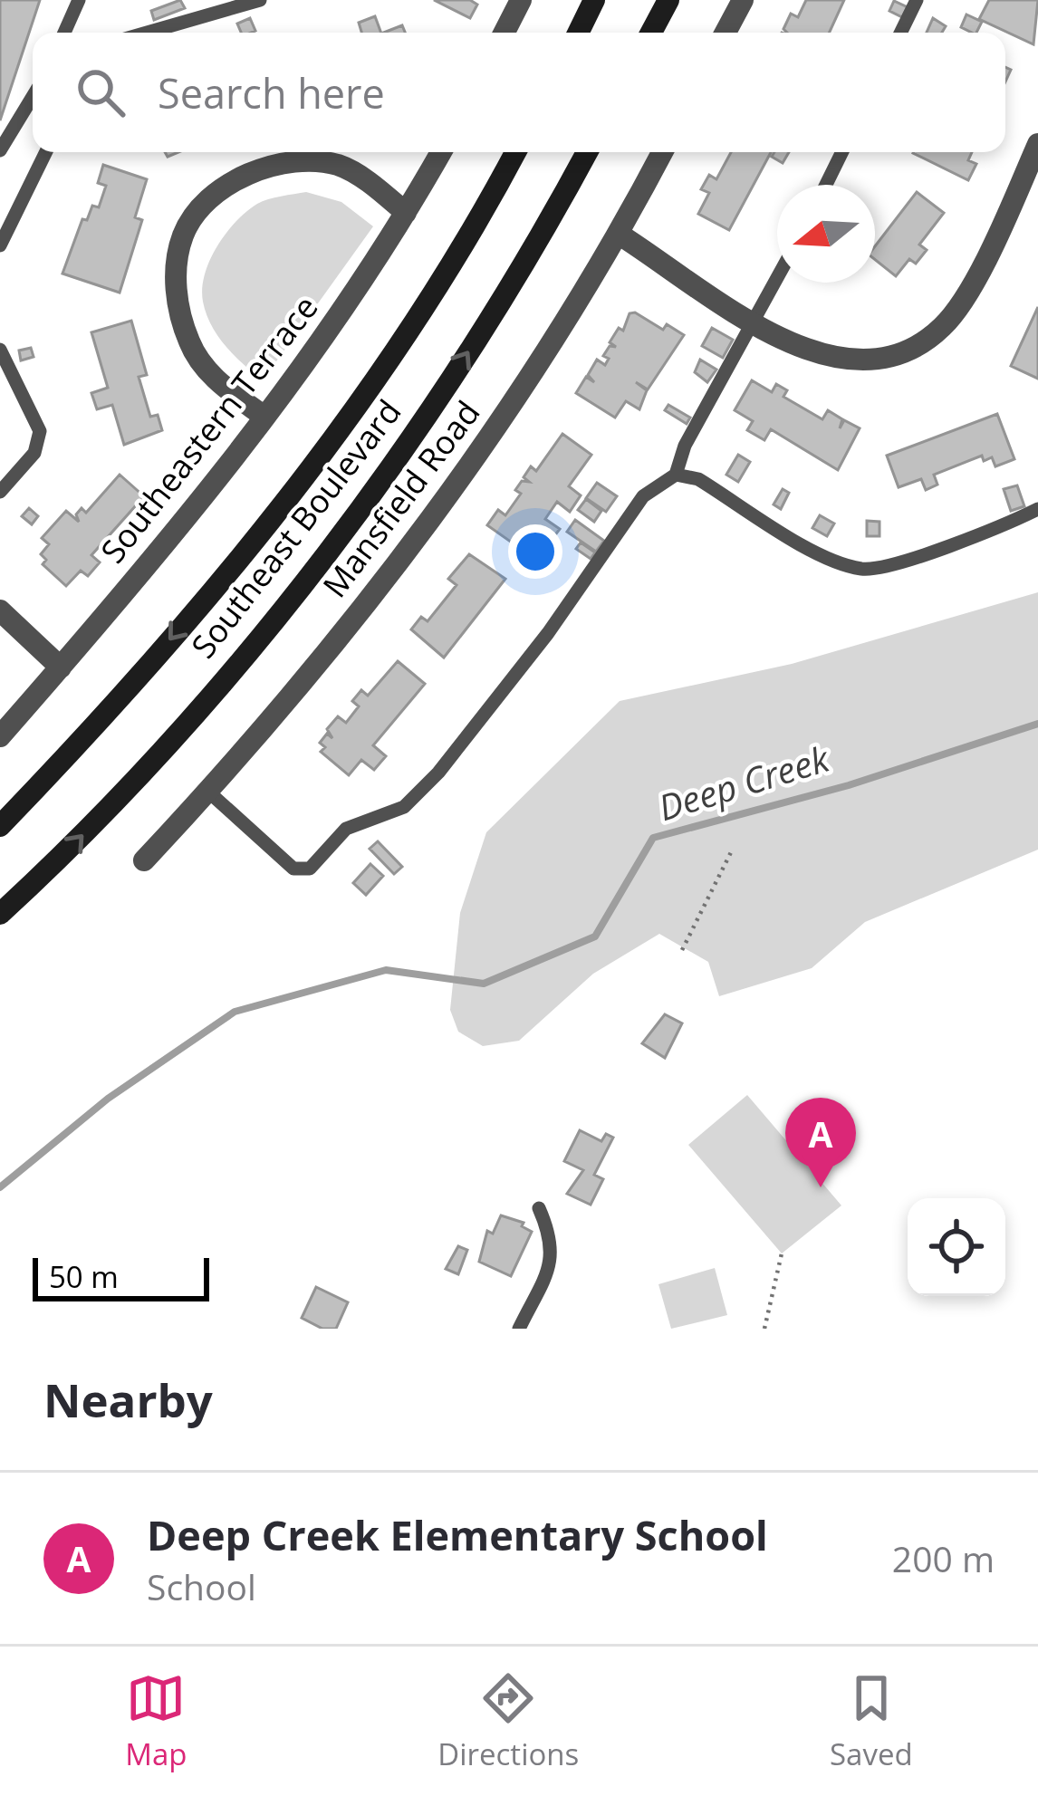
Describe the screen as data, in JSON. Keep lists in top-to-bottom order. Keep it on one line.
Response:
{"streets":{"main road":["Southeast Boulevard"],"street":["Southeastern Terrace","Mansfield Road"]},"water":["Deep Creek"],"scale_bar":"50 m","north":"left","page":{"search":"Search here","pins":"A","scale":"50 m","heading":"Nearby","list":[{"mark":"A","name":"Deep Creek Elementary School","note":"School","value":"200 m"}],"nav":["Map","Directions","Saved"]}}
